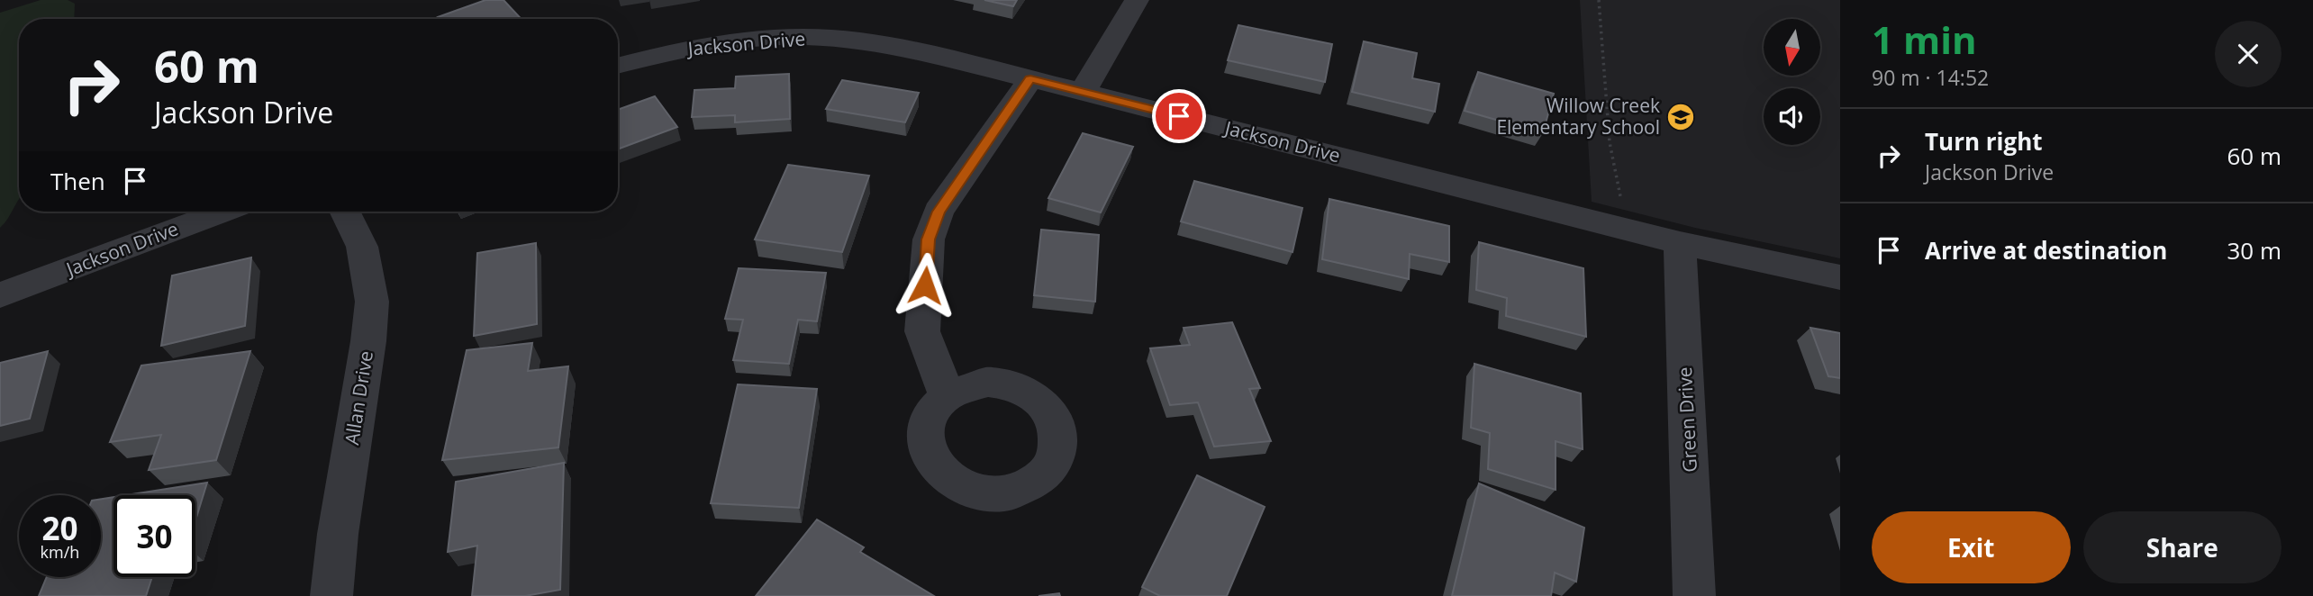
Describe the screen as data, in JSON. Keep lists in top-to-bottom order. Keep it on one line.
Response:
{"streets":{"street":["Jackson Drive","Allan Drive","Green Drive"]},"crossings":[["Jackson Drive","Green Drive"]],"places":{"school or university":["Willow Creek Elementary School"]},"north":"bottom","page":{"heading":["1 min","90 m · 14:52"],"turn":["60 m","Jackson Drive"],"list":[{"name":"Turn right","note":"Jackson Drive","value":"60 m"},{"name":"Arrive at destination","value":"30 m"}],"then":"Then","speed":"20 km/h","limit":"30","buttons":["Exit","Share"]}}
